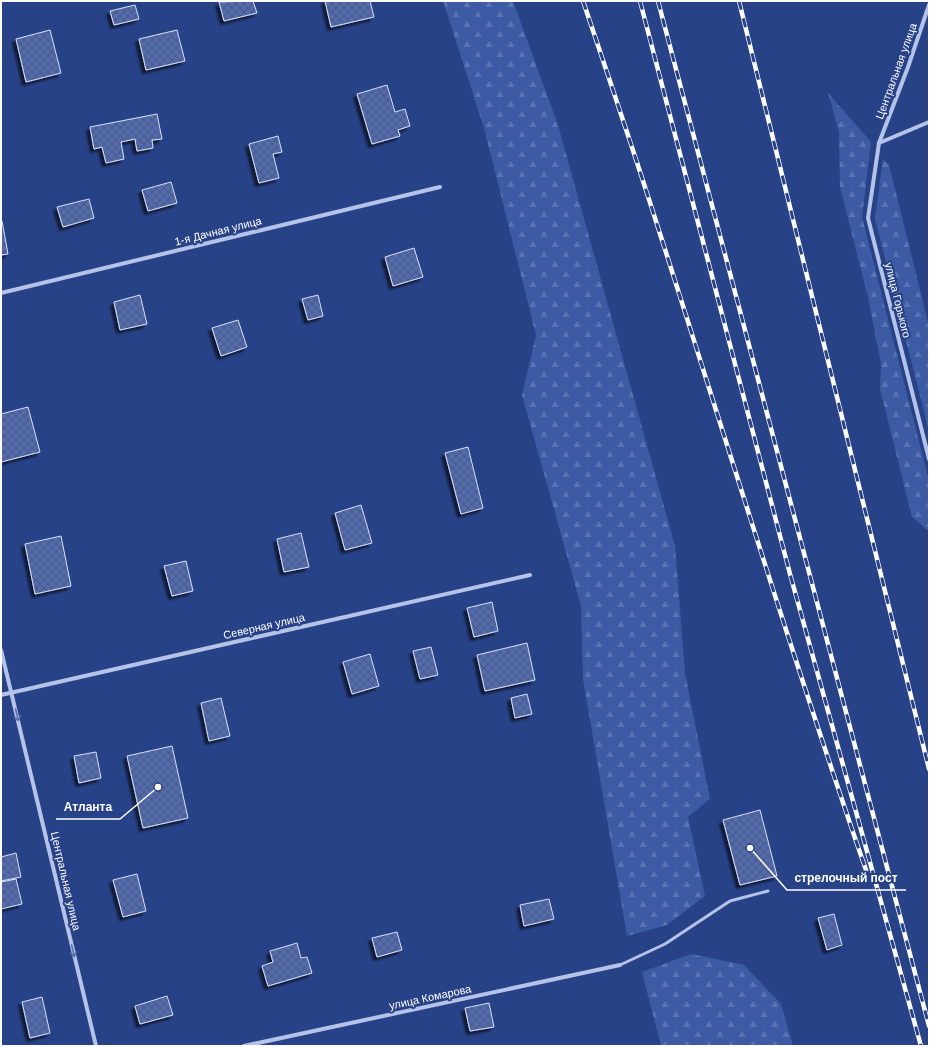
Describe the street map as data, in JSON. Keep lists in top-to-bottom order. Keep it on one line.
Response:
{"streets":{"street":["Центральная улица","1-я Дачная улица","улица Горького","Северная улица","улица Комарова"]},"crossings":[["Центральная улица","улица Горького"],["Центральная улица","Северная улица"]],"one_way":["Центральная улица"],"places":["Атланта","стрелочный пост"]}
